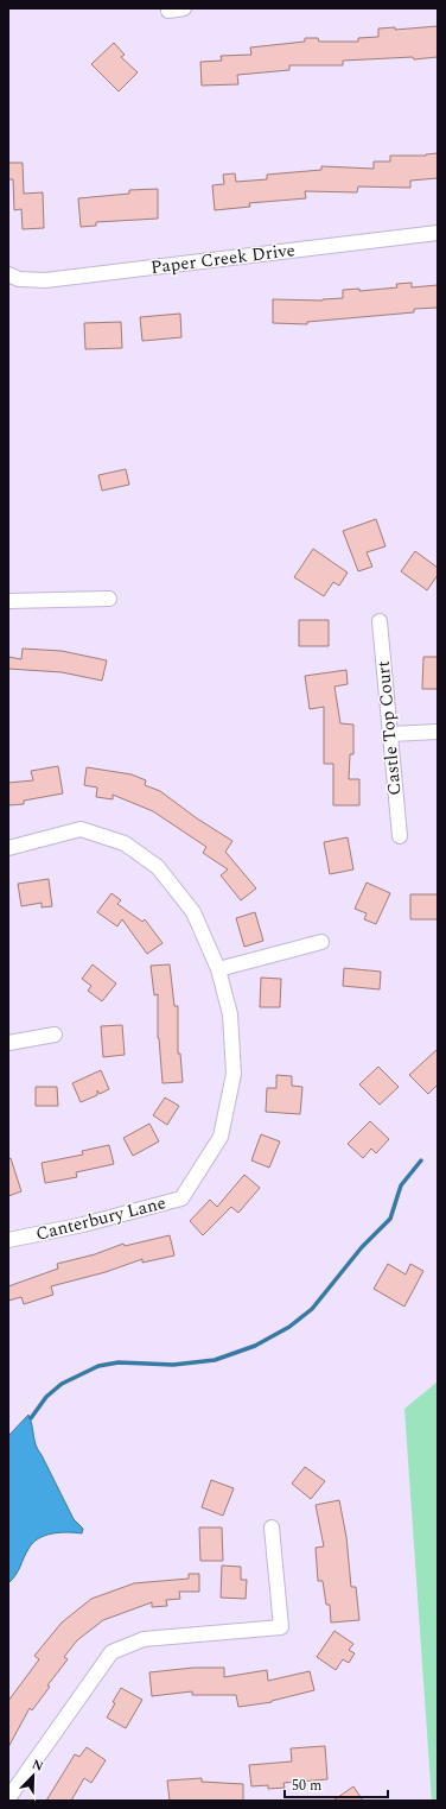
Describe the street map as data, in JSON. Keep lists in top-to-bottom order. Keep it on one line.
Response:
{"streets":{"street":["Paper Creek Drive","Castle Top Court","Canterbury Lane"]},"scale_bar":"50 m","north":"top right"}
